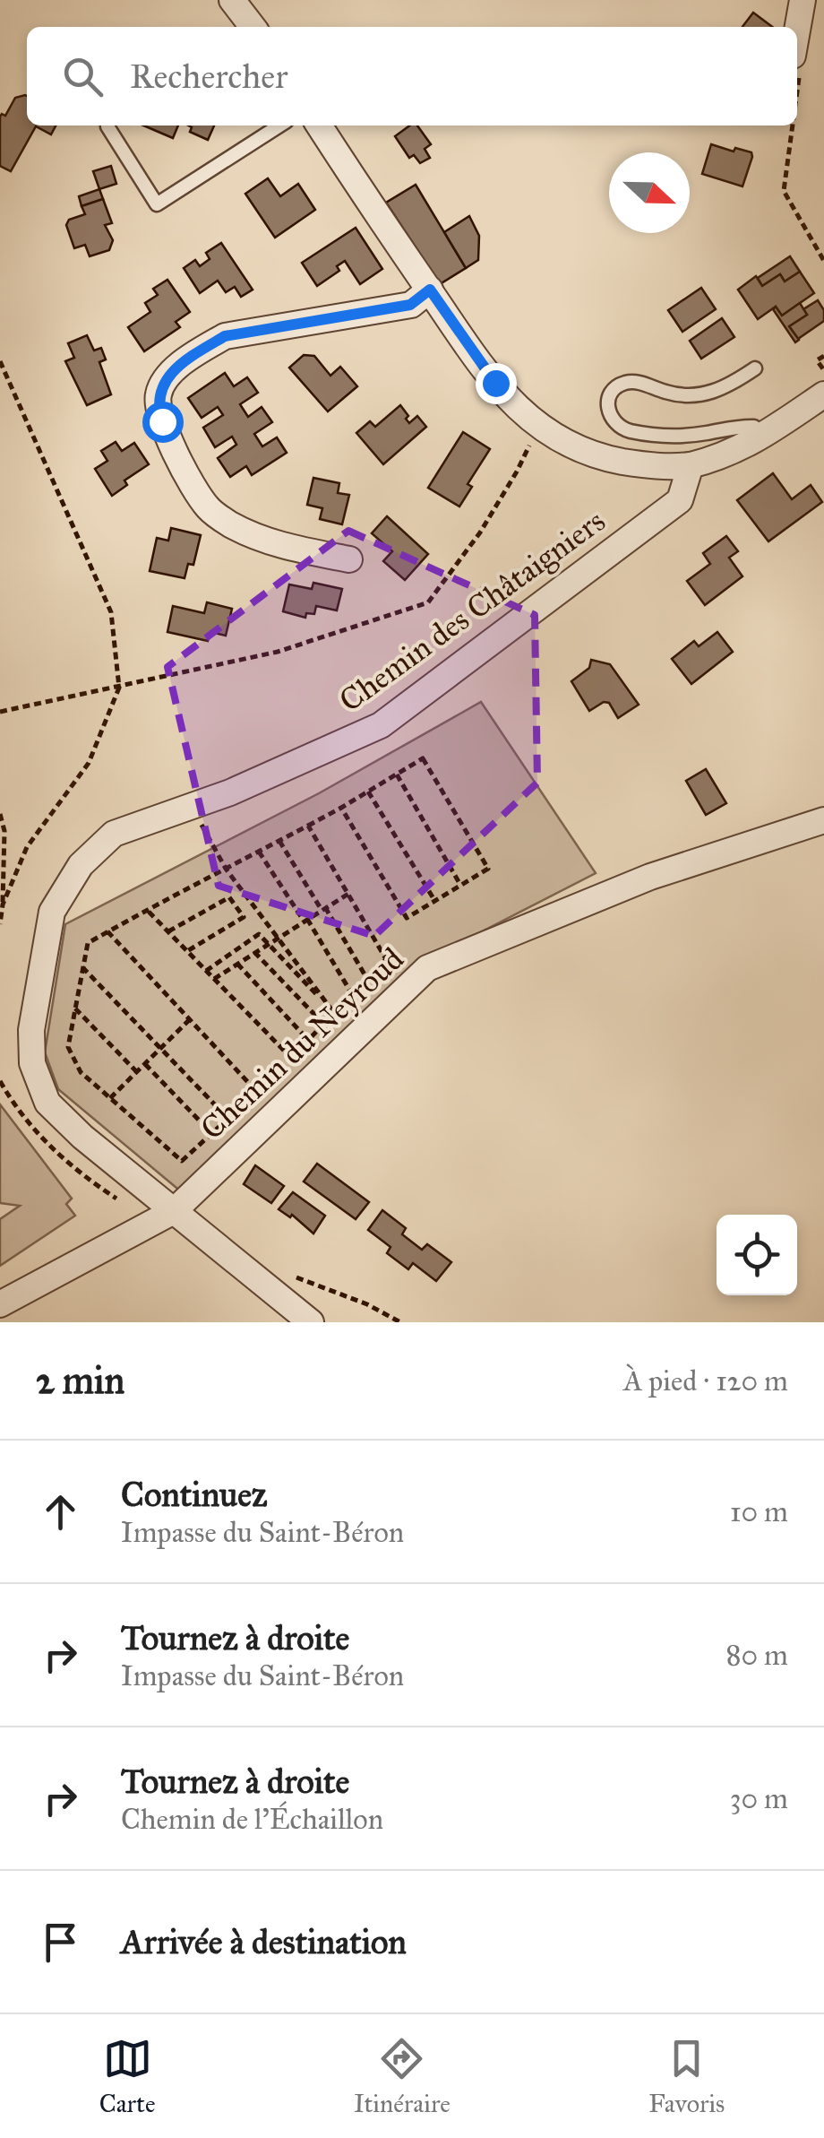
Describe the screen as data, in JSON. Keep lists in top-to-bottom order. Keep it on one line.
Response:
{"streets":{"street":["Chemin des Châtaigniers","Chemin du Neyroud"]},"crossings":[["Chemin des Châtaigniers","Chemin du Neyroud"]],"north":"right","page":{"search":"Rechercher","heading":["2 min","À pied · 120 m"],"list":[["Continuez","Impasse du Saint-Béron","10 m"],["Tournez à droite","Impasse du Saint-Béron","80 m"],["Tournez à droite","Chemin de l'Échaillon","30 m"],"Arrivée à destination"],"nav":["Carte","Itinéraire","Favoris"]}}
